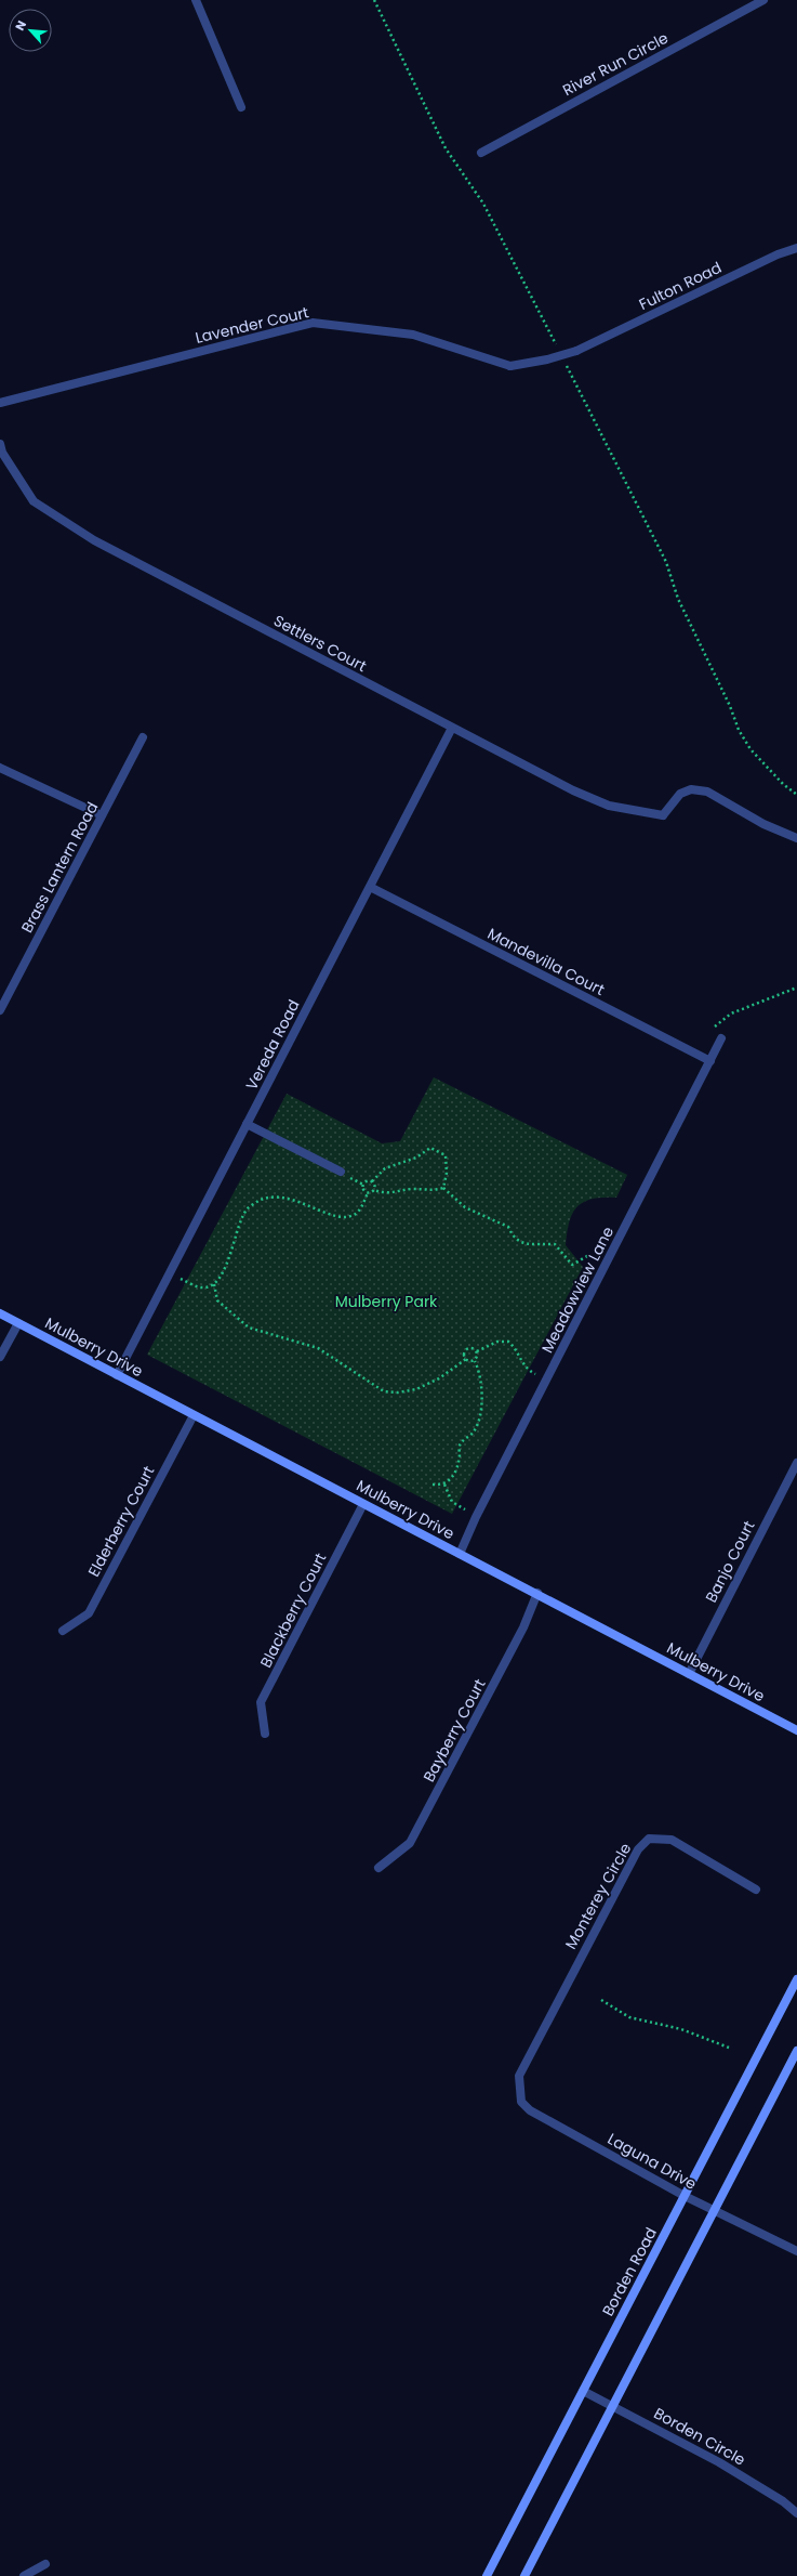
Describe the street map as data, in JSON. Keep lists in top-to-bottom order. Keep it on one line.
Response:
{"streets":{"main road":["Mulberry Drive","Borden Road"],"street":["River Run Circle","Fulton Road","Lavender Court","Settlers Court","Brass Lantern Road","Mandevilla Court","Vereda Road","Meadowview Lane","Elderberry Court","Banjo Court","Blackberry Court","Bayberry Court","Monterey Circle","Laguna Drive","Borden Circle"]},"crossings":[["Fulton Road","Lavender Court"],["Settlers Court","Vereda Road"],["Mandevilla Court","Vereda Road"],["Mandevilla Court","Meadowview Lane"],["Vereda Road","Mulberry Drive"],["Meadowview Lane","Mulberry Drive"],["Mulberry Drive","Elderberry Court"],["Mulberry Drive","Banjo Court"],["Mulberry Drive","Blackberry Court"],["Mulberry Drive","Bayberry Court"],["Monterey Circle","Laguna Drive"],["Laguna Drive","Borden Road"],["Borden Road","Borden Circle"]],"parks":["Mulberry Park"],"north":"top left"}
